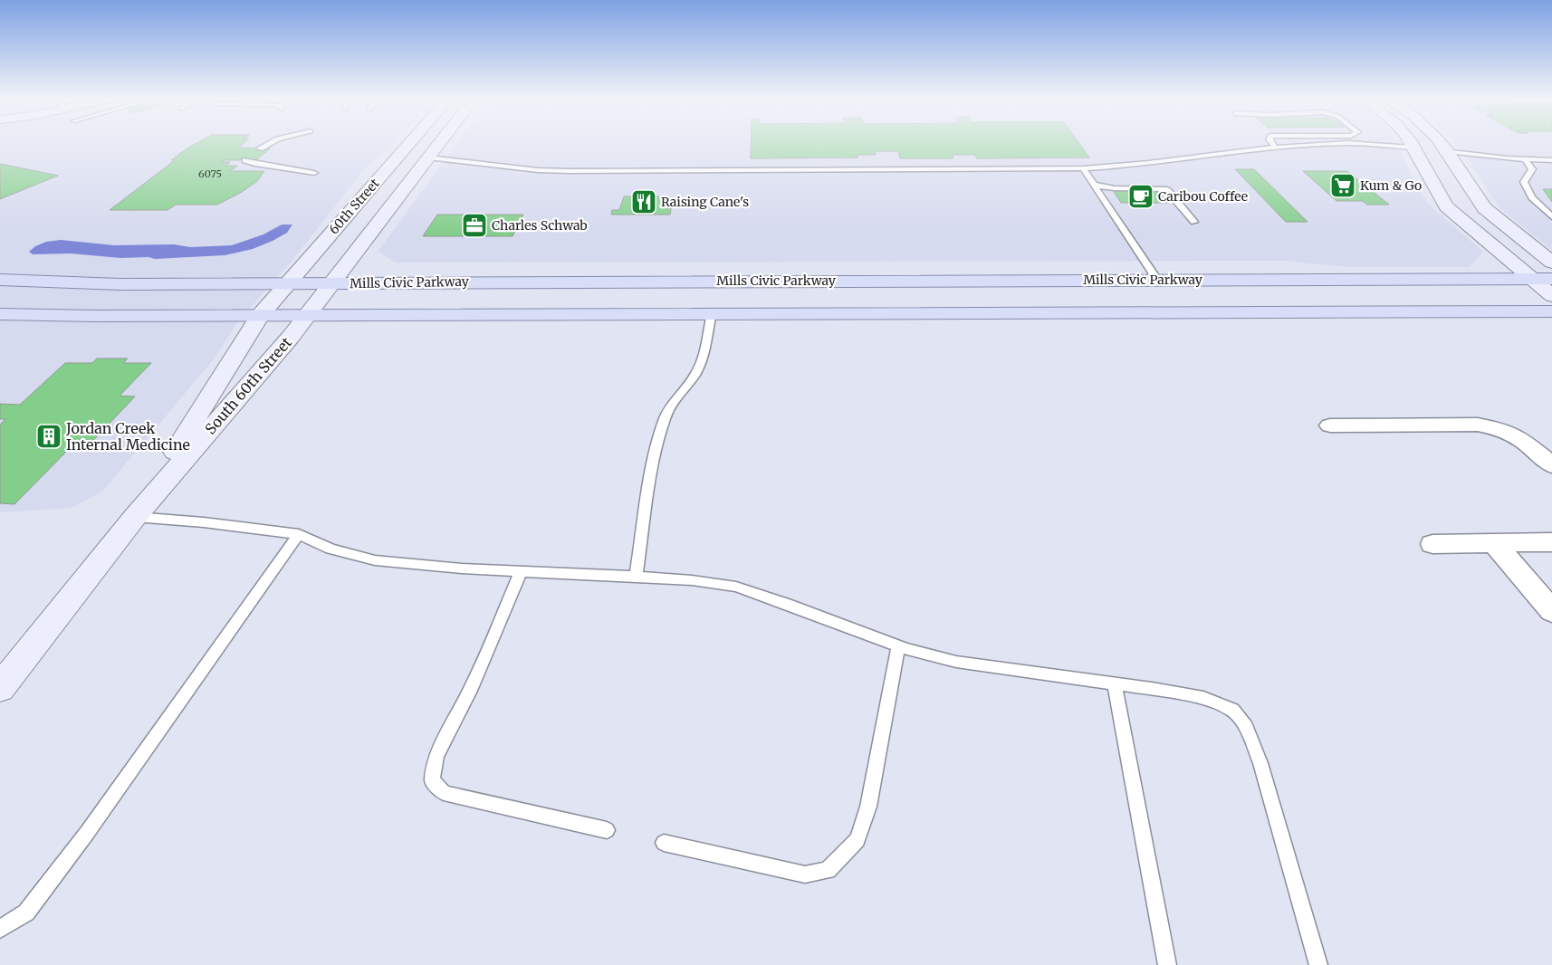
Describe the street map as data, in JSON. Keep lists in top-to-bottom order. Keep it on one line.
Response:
{"streets":{"main road":["Mills Civic Parkway"],"street":["60th Street","South 60th Street"]},"crossings":[["60th Street","Mills Civic Parkway"],["60th Street","South 60th Street"]],"places":{"supermarket":["Kum & Go"],"cafe":["Caribou Coffee"],"restaurant":["Raising Cane's"],"office":["Charles Schwab"],"building":["Jordan Creek Internal Medicine"]},"house_numbers":["6075"]}
